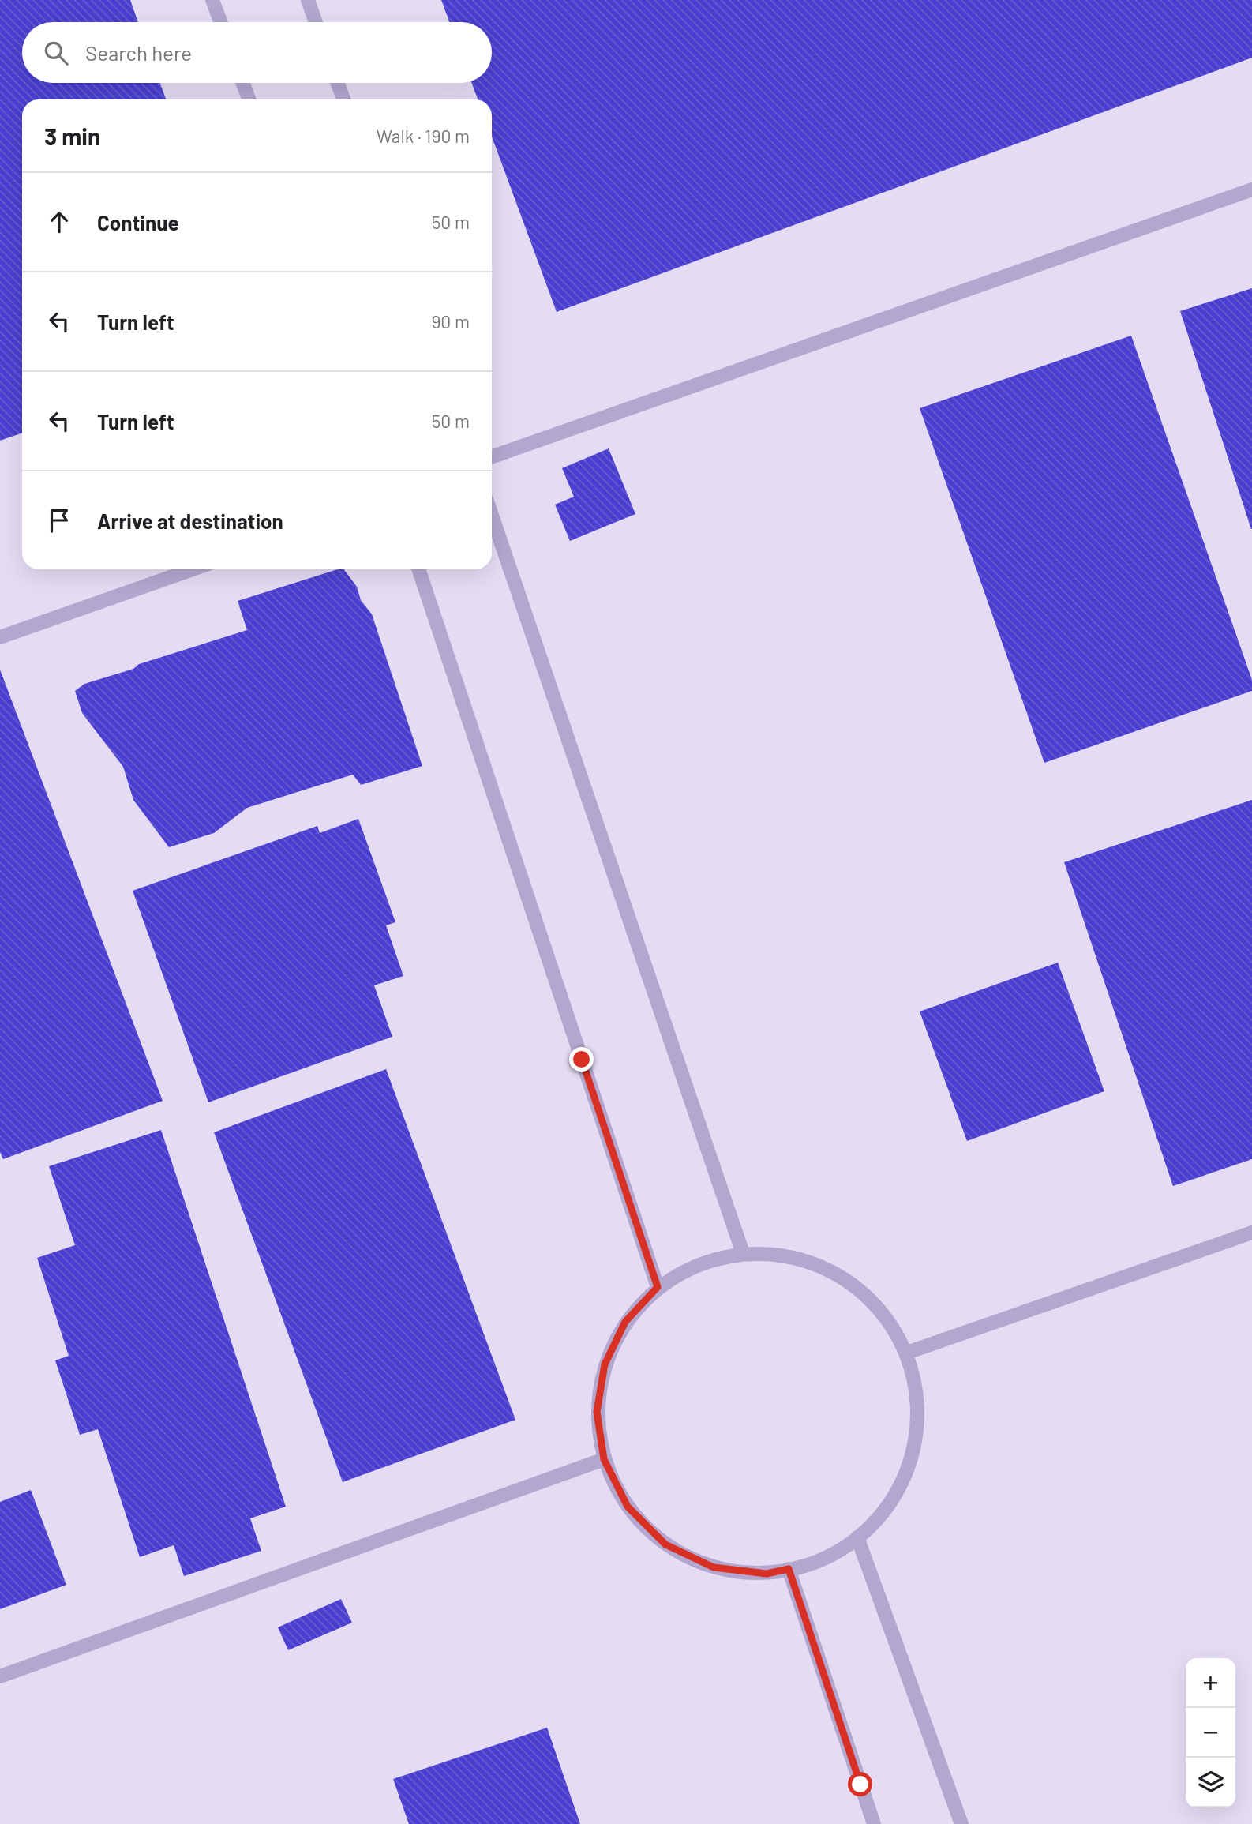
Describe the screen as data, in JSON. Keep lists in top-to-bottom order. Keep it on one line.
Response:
{"page":{"search":"Search here","heading":["3 min","Walk · 190 m"],"list":[["Continue","50 m"],["Turn left","90 m"],["Turn left","50 m"],"Arrive at destination"],"map_buttons":["+","−"]}}
